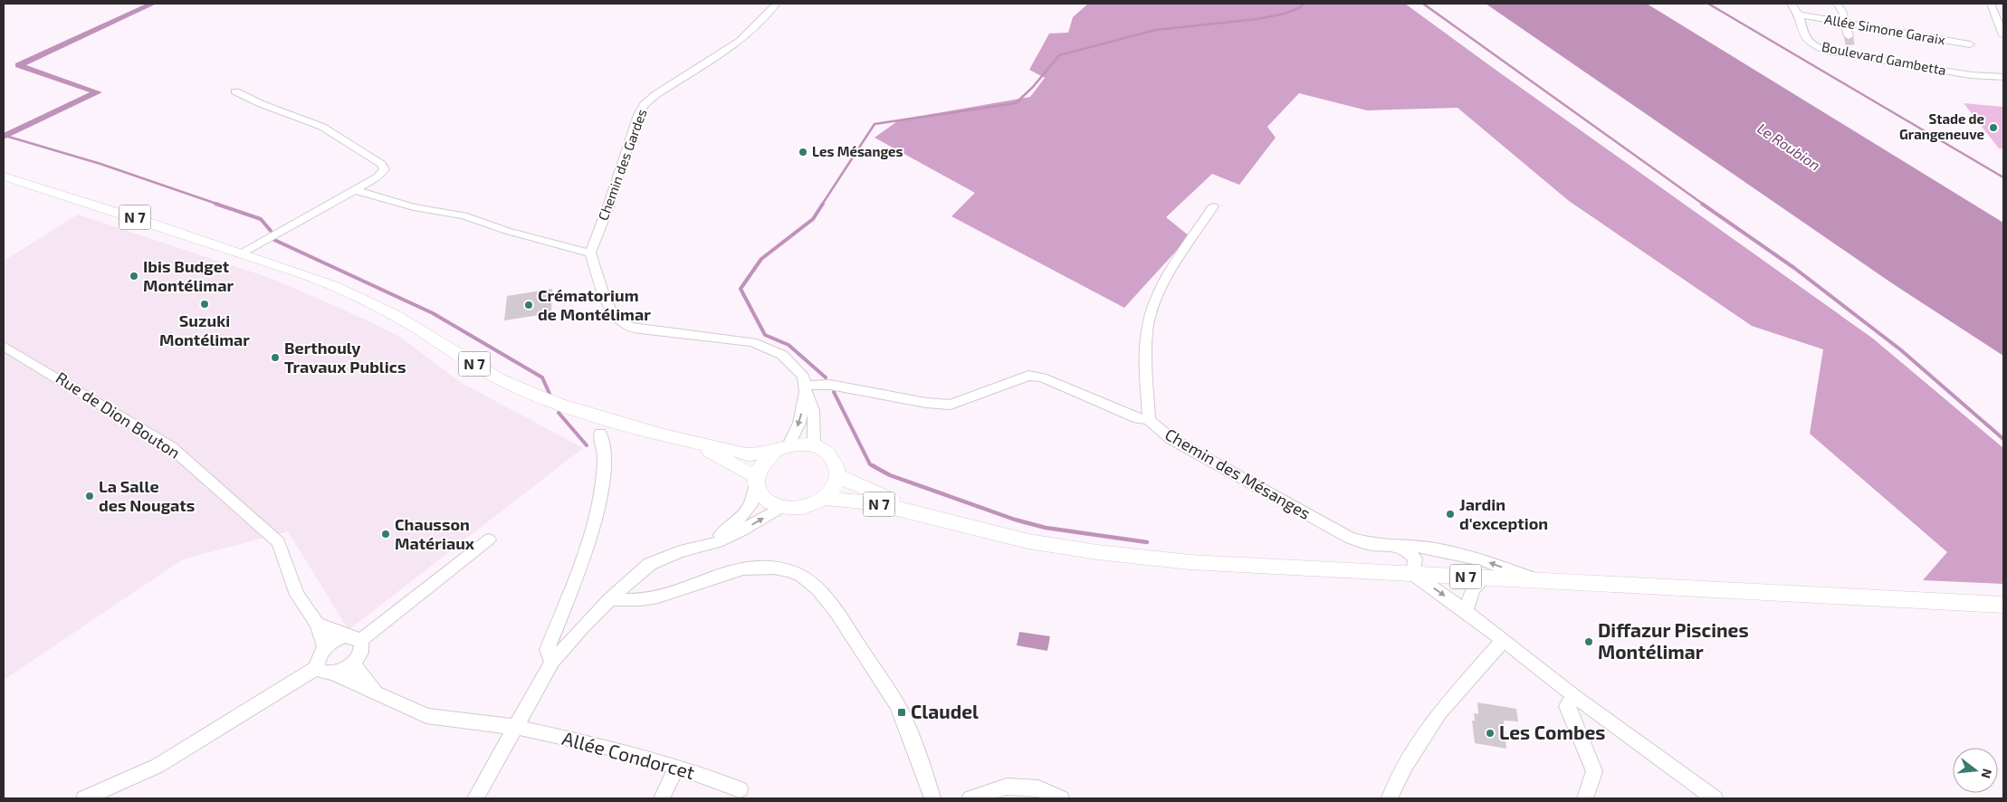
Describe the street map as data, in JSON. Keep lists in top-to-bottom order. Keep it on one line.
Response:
{"streets":{"main road":["N 7"],"street":["Allée Simone Garaix","Boulevard Gambetta","Chemin des Gardes","Rue de Dion Bouton","Chemin des Mésanges","Allée Condorcet"]},"crossings":[["Allée Simone Garaix","Boulevard Gambetta"],["N 7","Chemin des Mésanges"],["Rue de Dion Bouton","Allée Condorcet"]],"water":["Le Roubion"],"places":{"other":["Stade de Grangeneuve","Les Mésanges","Ibis Budget Montélimar","Suzuki Montélimar","Crématorium de Montélimar","Berthouly Travaux Publics","La Salle des Nougats","Jardin d'exception","Chausson Matériaux","Diffazur Piscines Montélimar","Les Combes"],"transit":["Claudel"]},"north":"right"}
